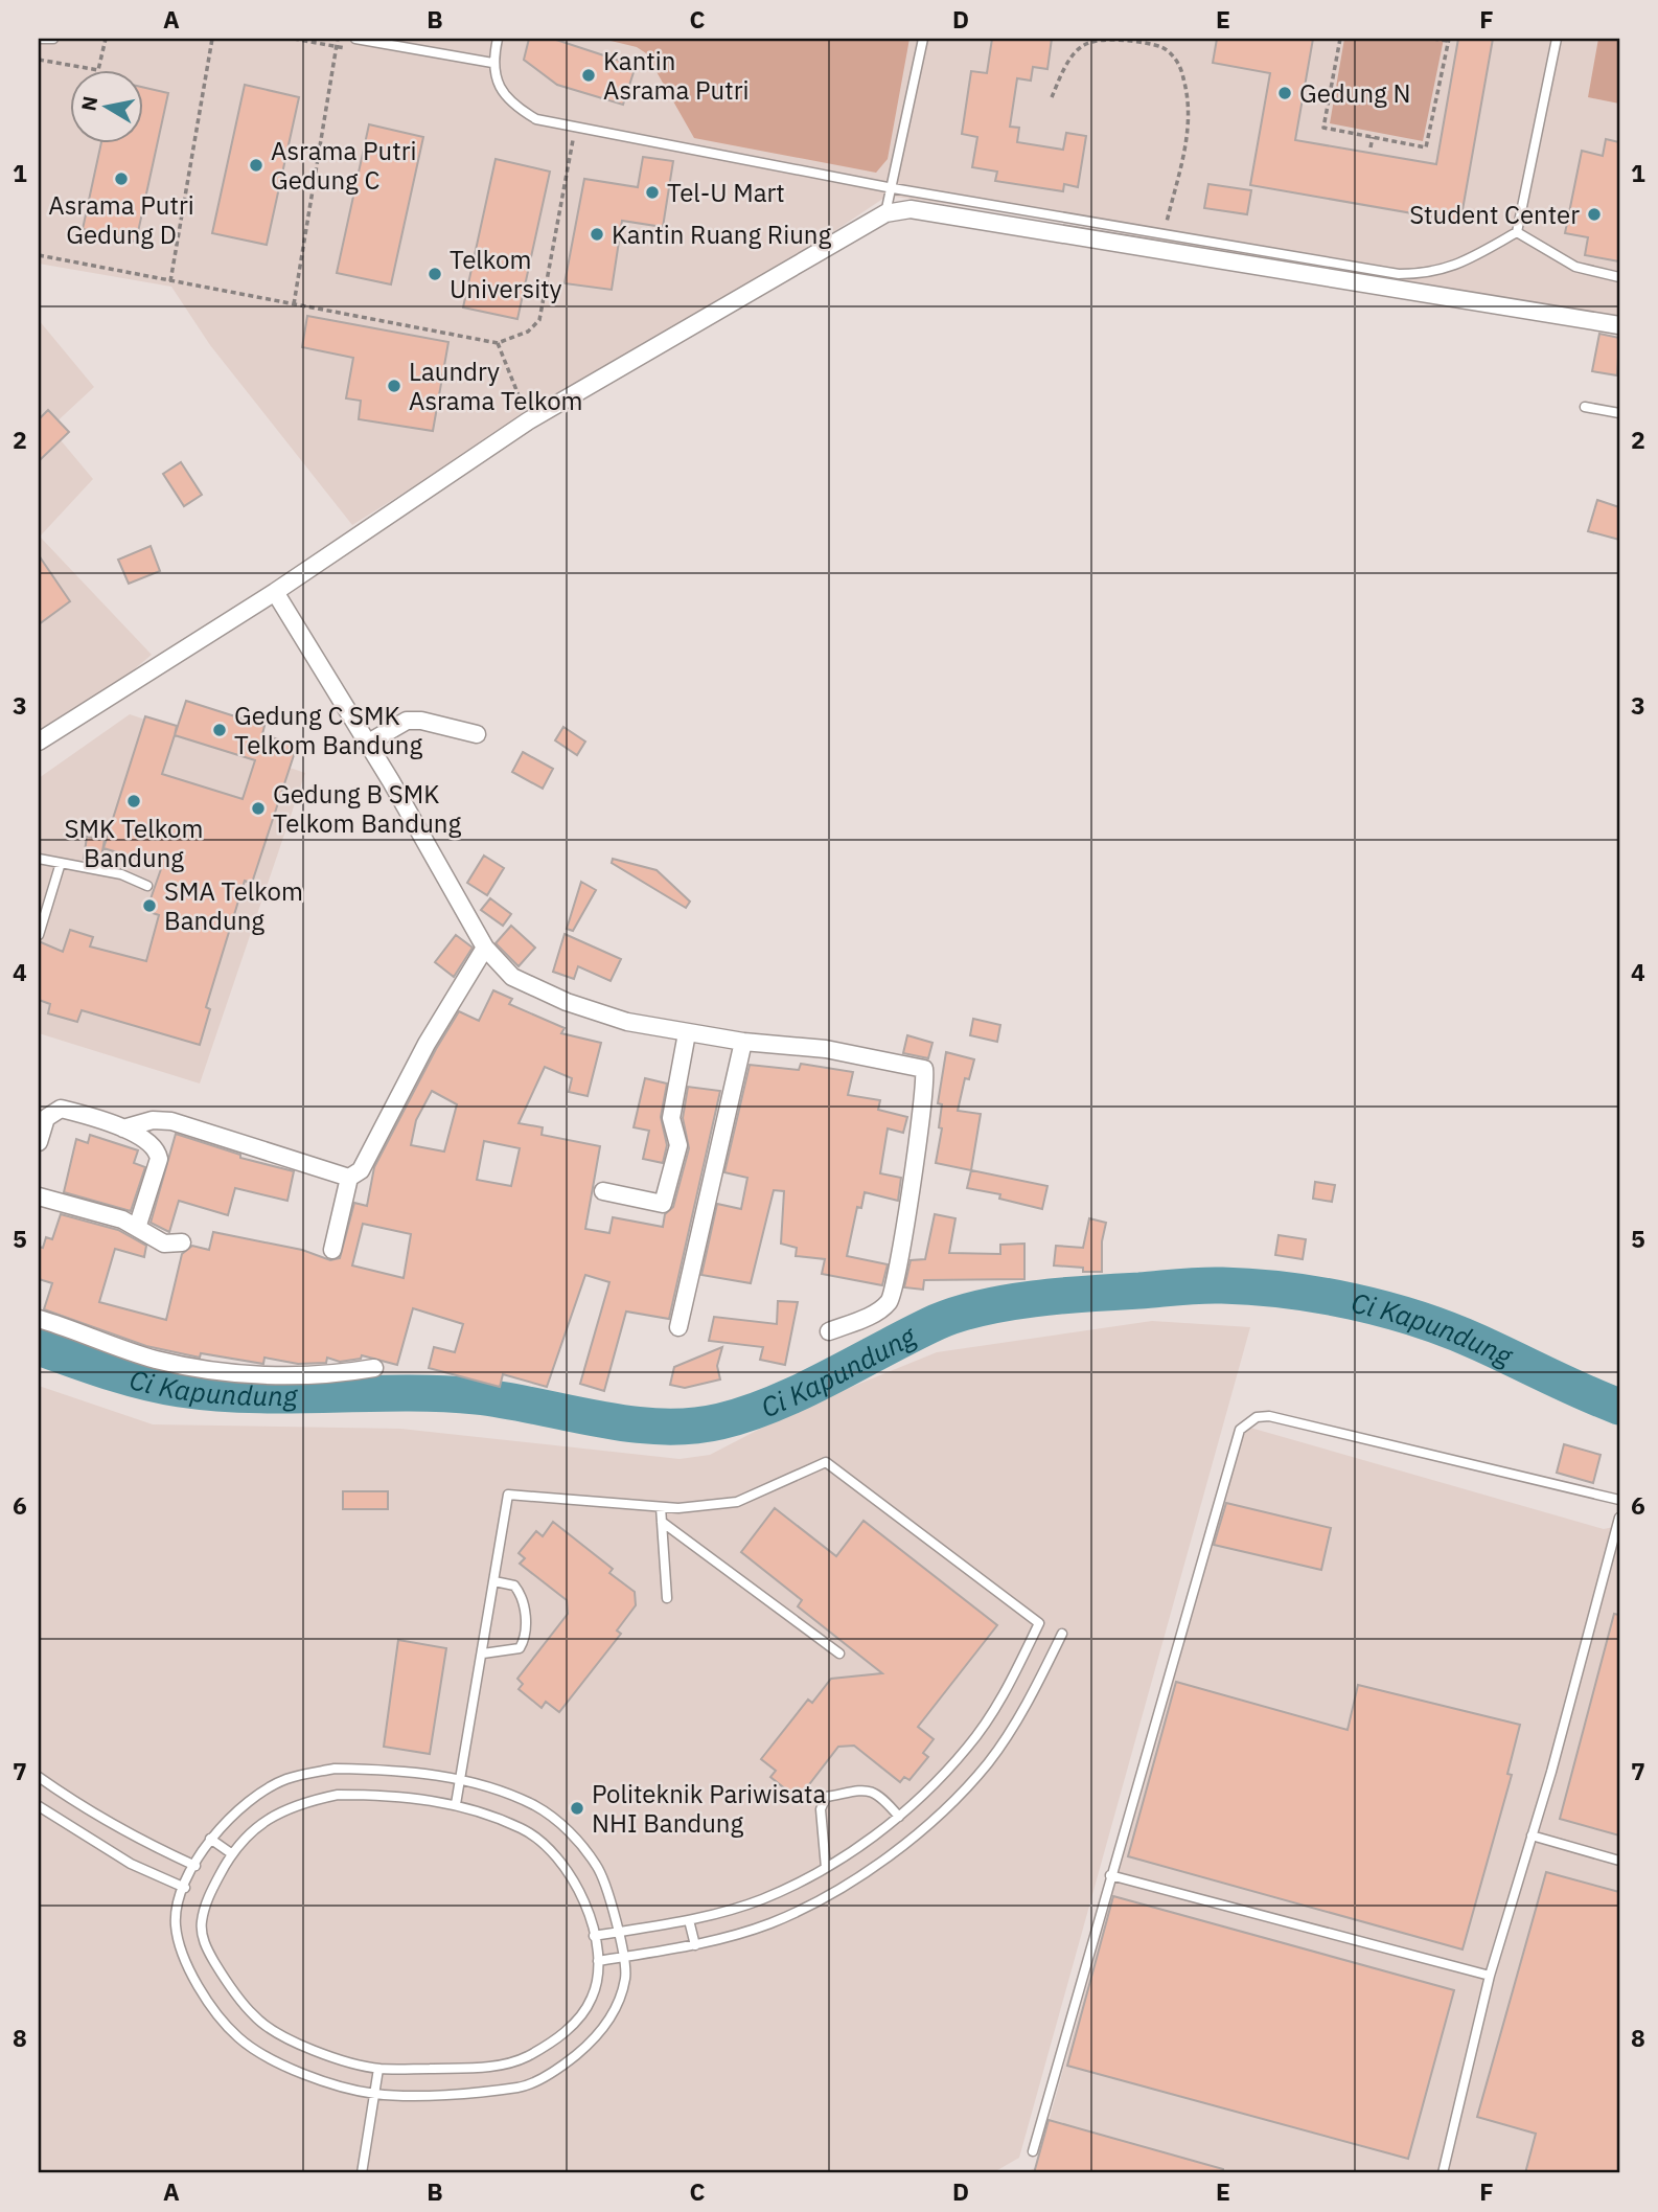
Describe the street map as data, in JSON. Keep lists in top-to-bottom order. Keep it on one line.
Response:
{"water":["Ci Kapundung"],"places":["Kantin Asrama Putri","Gedung N","Asrama Putri Gedung C","Asrama Putri Gedung D","Tel-U Mart","Student Center","Kantin Ruang Riung","Telkom University","Laundry Asrama Telkom","Gedung C SMK Telkom Bandung","SMK Telkom Bandung","Gedung B SMK Telkom Bandung","SMA Telkom Bandung","Politeknik Pariwisata NHI Bandung"],"north":"left","grid":{"columns":["A","B","C","D","E","F"],"rows":["1","2","3","4","5","6","7","8"]}}
